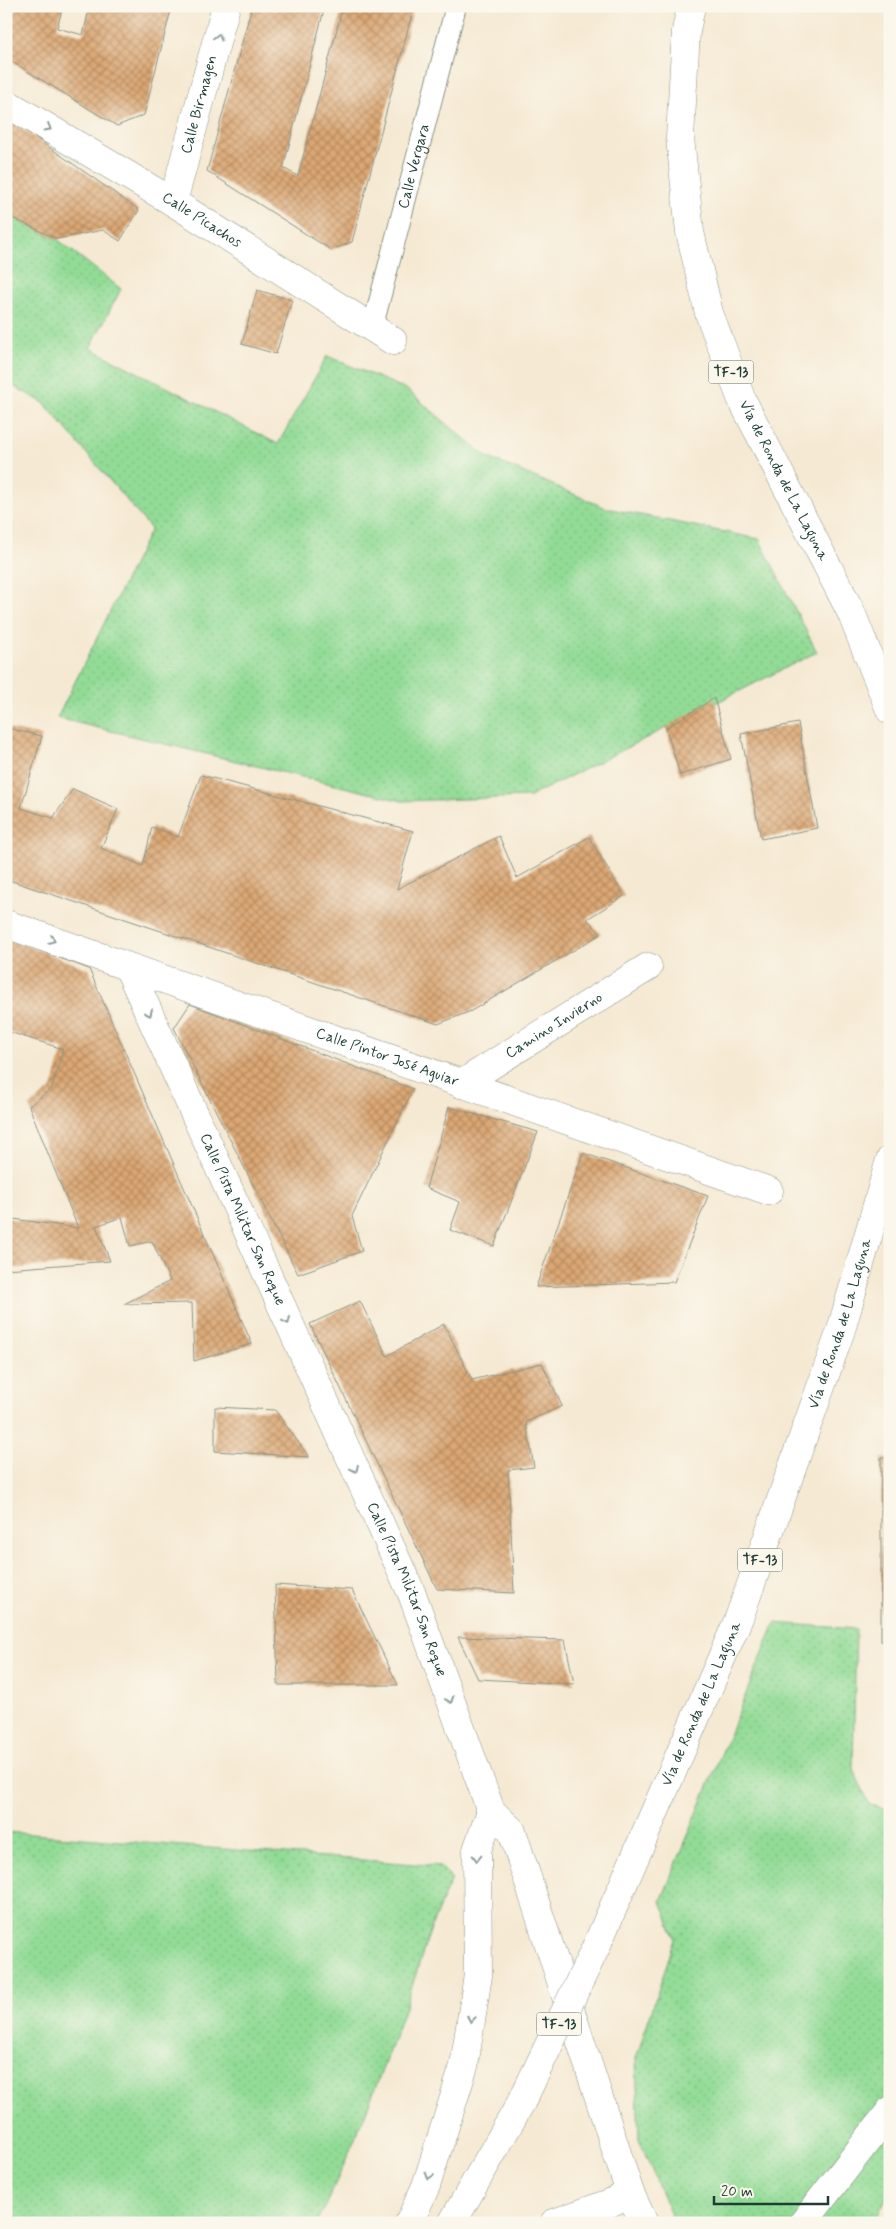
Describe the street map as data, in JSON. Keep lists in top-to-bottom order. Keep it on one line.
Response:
{"streets":{"street":["Calle Birmagen","Calle Picachos","TF-13","Vía de Ronda de La Laguna","Camino Invierno","Calle Pintor José Aguiar","Calle Pista Militar San Roque"],"lane":["Calle Vergara"]},"crossings":[["Calle Birmagen","Calle Picachos"],["Calle Vergara","Calle Picachos"],["Camino Invierno","Calle Pintor José Aguiar"],["Calle Pintor José Aguiar","Calle Pista Militar San Roque"]],"one_way":["Calle Birmagen","Calle Picachos","Calle Pista Militar San Roque"],"scale_bar":"20 m"}
